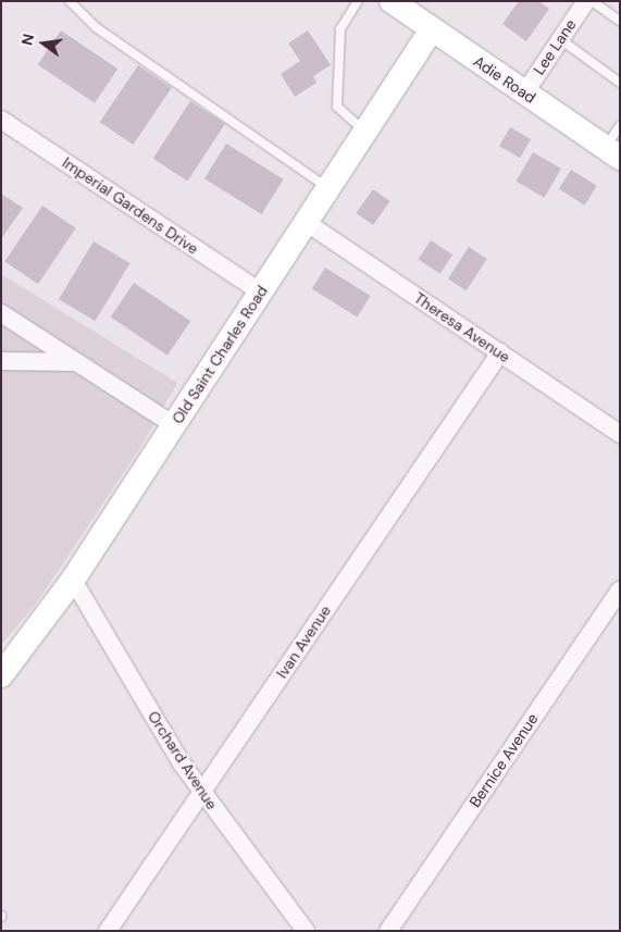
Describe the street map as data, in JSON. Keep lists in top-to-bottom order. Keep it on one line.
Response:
{"streets":{"street":["Lee Lane","Adie Road","Imperial Gardens Drive","Theresa Avenue","Old Saint Charles Road","Ivan Avenue","Orchard Avenue","Bernice Avenue"]},"crossings":[["Lee Lane","Adie Road"],["Adie Road","Old Saint Charles Road"],["Imperial Gardens Drive","Old Saint Charles Road"],["Theresa Avenue","Old Saint Charles Road"],["Theresa Avenue","Ivan Avenue"],["Old Saint Charles Road","Orchard Avenue"],["Ivan Avenue","Orchard Avenue"]],"north":"left"}
